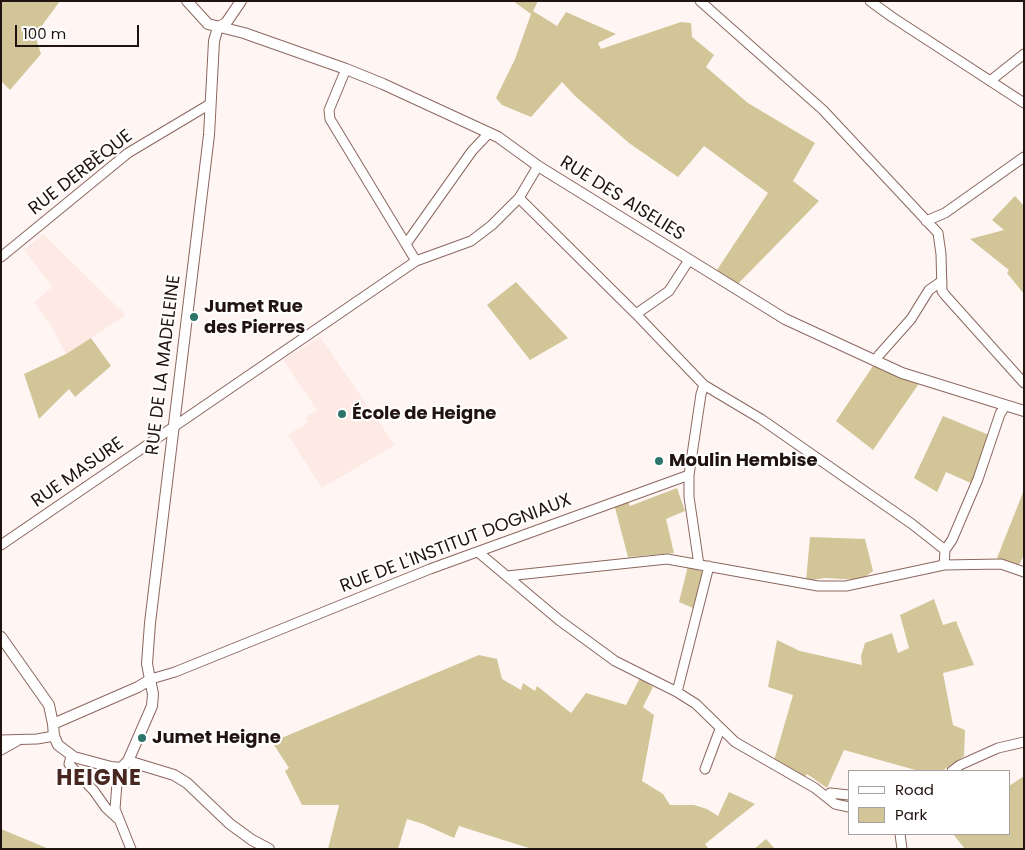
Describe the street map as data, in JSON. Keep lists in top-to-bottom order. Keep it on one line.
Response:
{"streets":{"street":["RUE DERBÈQUE","RUE DES AISELIES","RUE DE LA MADELEINE","RUE MASURE","RUE DE L'INSTITUT DOGNIAUX"]},"crossings":[["RUE DERBÈQUE","RUE DE LA MADELEINE"],["RUE DES AISELIES","RUE DE LA MADELEINE"],["RUE DES AISELIES","RUE MASURE"],["RUE DE LA MADELEINE","RUE MASURE"],["RUE DE LA MADELEINE","RUE DE L'INSTITUT DOGNIAUX"]],"districts":["HEIGNE"],"places":["Jumet Rue des Pierres","École de Heigne","Moulin Hembise","Jumet Heigne"],"legend":["Road","Park"],"scale_bar":"100 m"}
